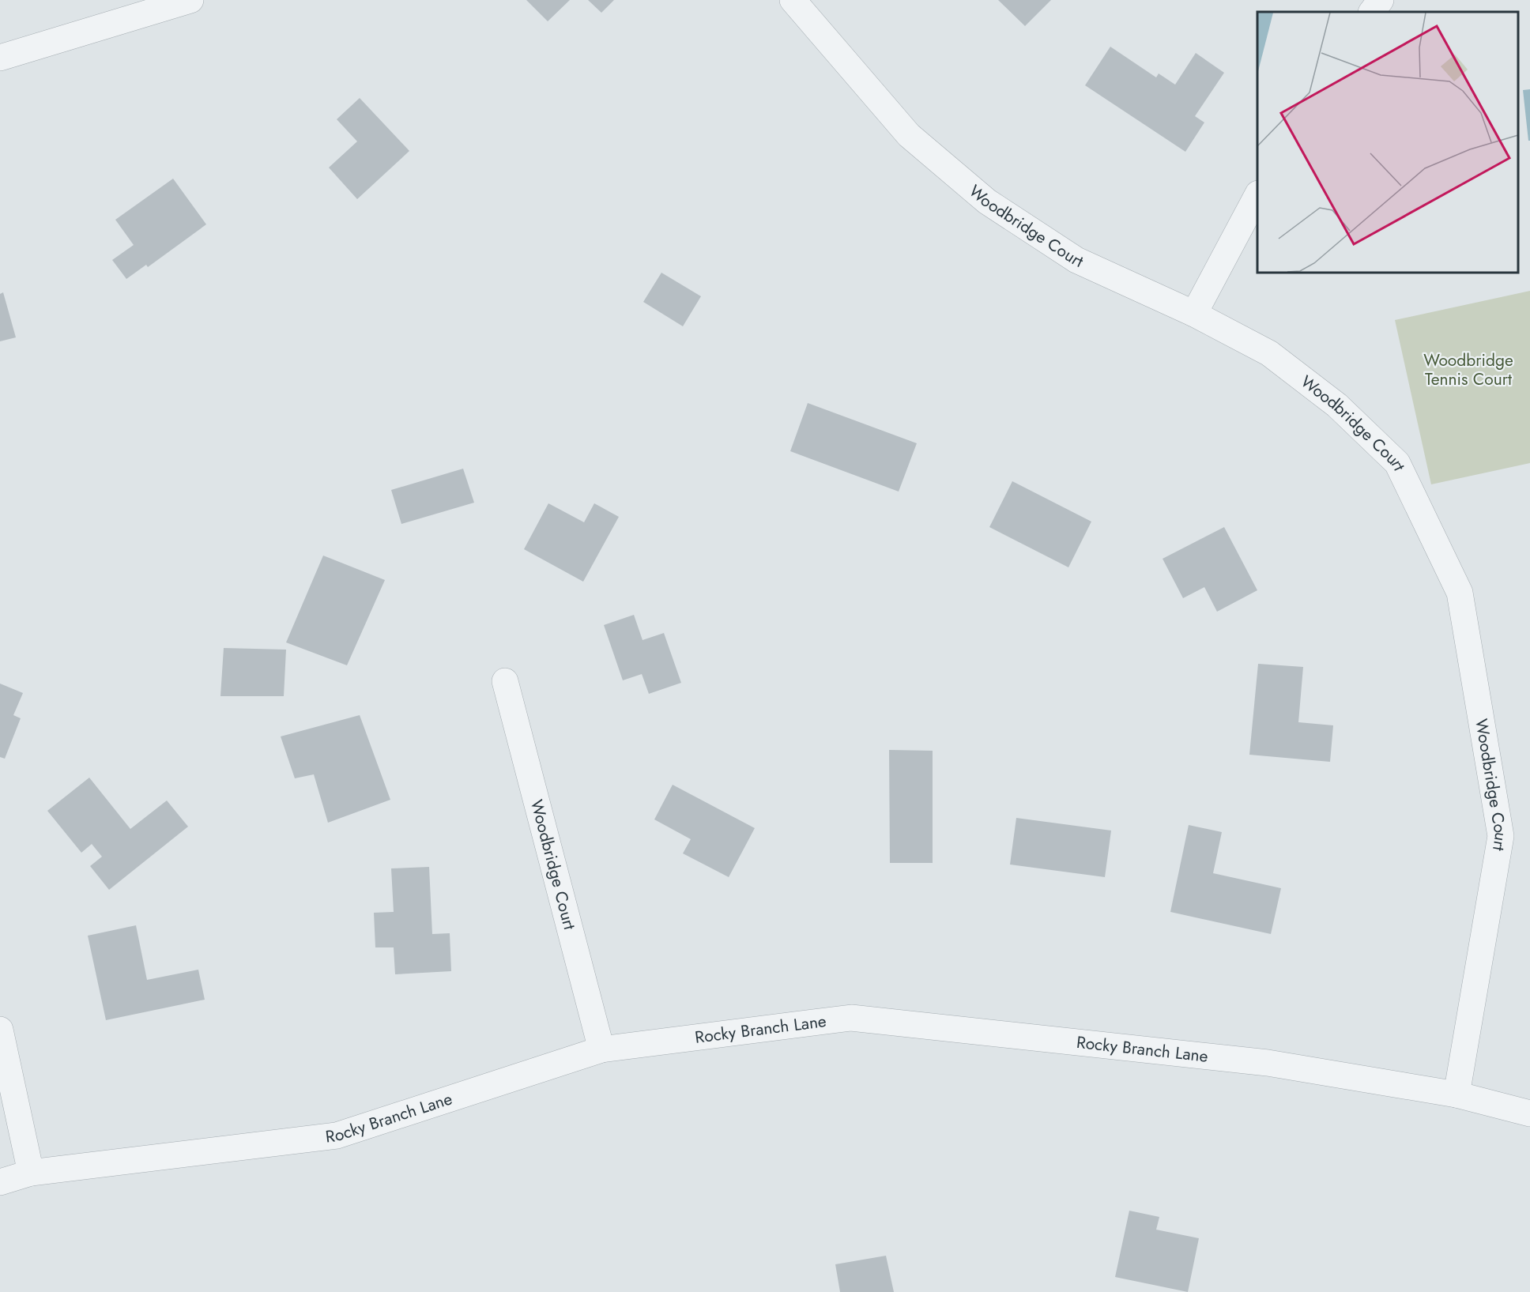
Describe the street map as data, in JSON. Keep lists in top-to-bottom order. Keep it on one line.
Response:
{"streets":{"street":["Woodbridge Court","Rocky Branch Lane"]},"crossings":[["Woodbridge Court","Rocky Branch Lane"]],"parks":["Woodbridge Tennis Court"]}
